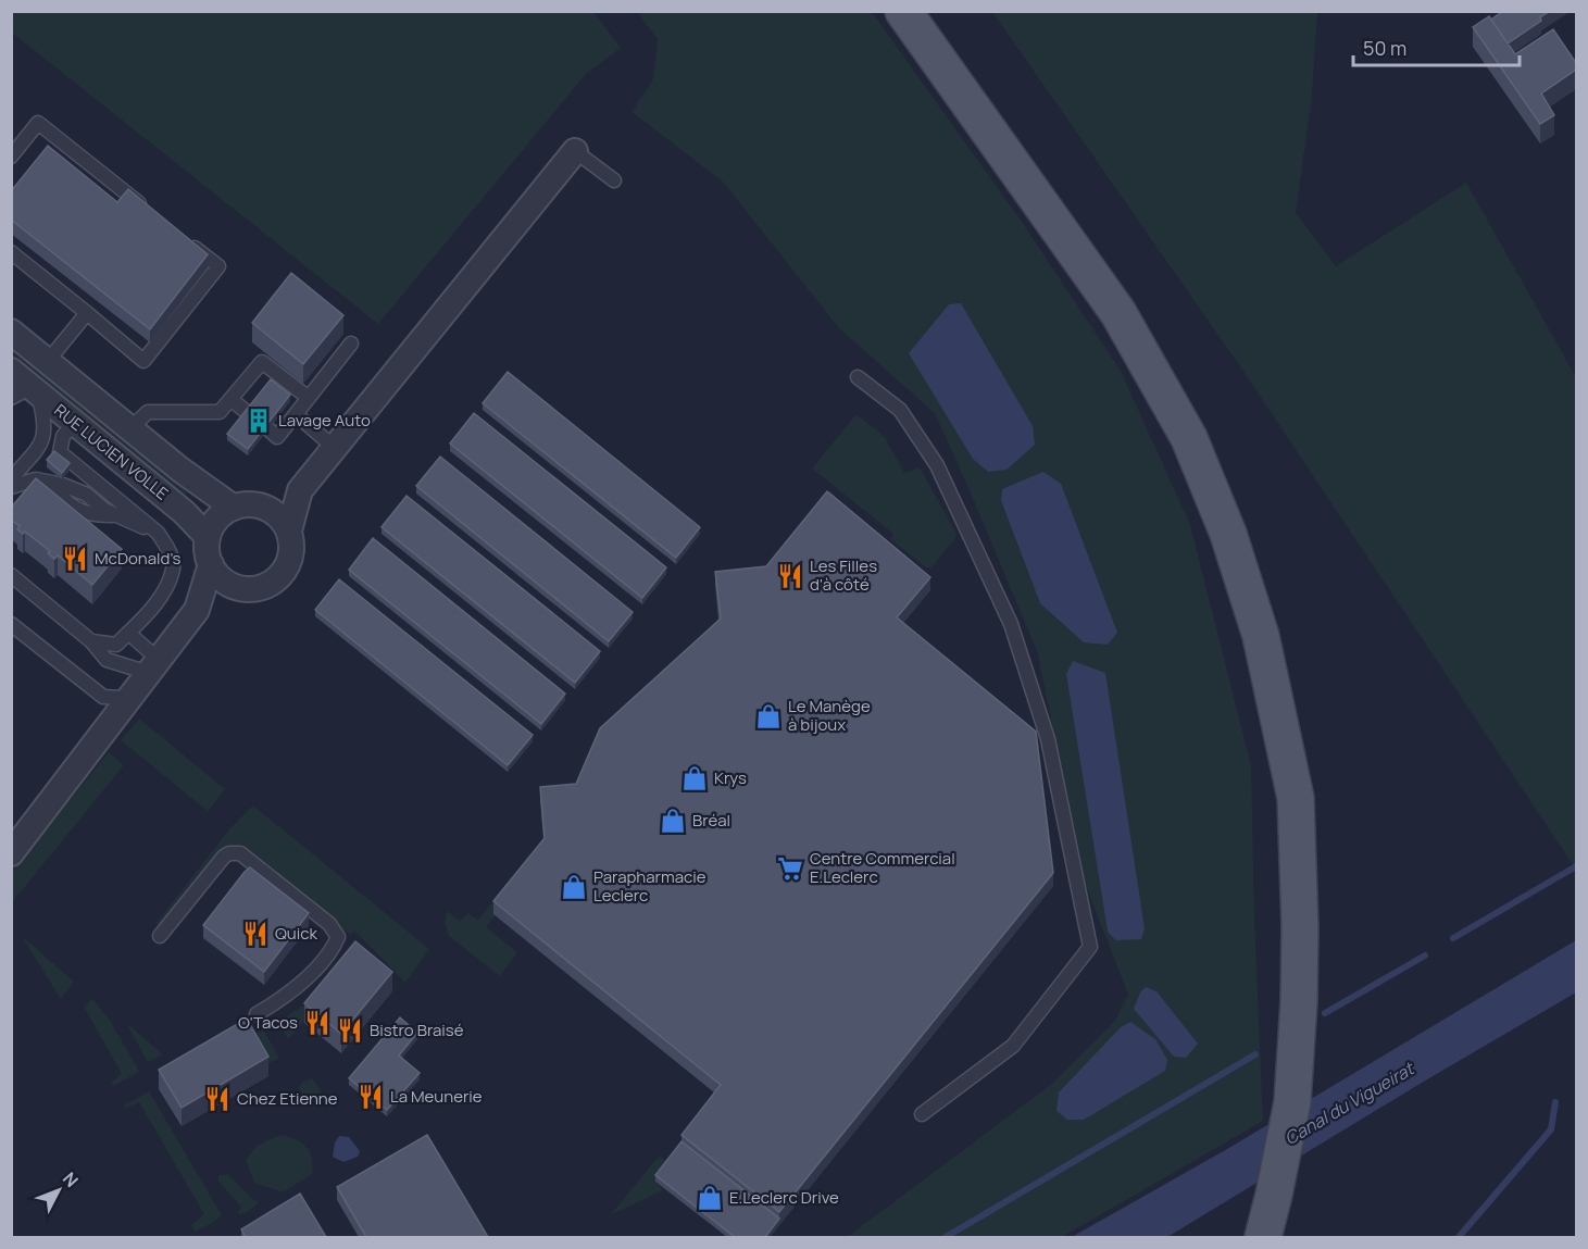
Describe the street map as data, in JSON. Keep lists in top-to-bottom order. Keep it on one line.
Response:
{"streets":{"street":["RUE LUCIEN VOLLE"]},"water":["Canal du Vigueirat"],"places":{"building":["Lavage Auto"],"restaurant":["McDonald's","Les Filles d'à côté","Quick","O'Tacos","Bistro Braisé","La Meunerie","Chez Etienne"],"shop":["Le Manège à bijoux","Krys","Bréal","Parapharmacie Leclerc","E.Leclerc Drive"],"supermarket":["Centre Commercial E.Leclerc"]},"scale_bar":"50 m","north":"top right"}
